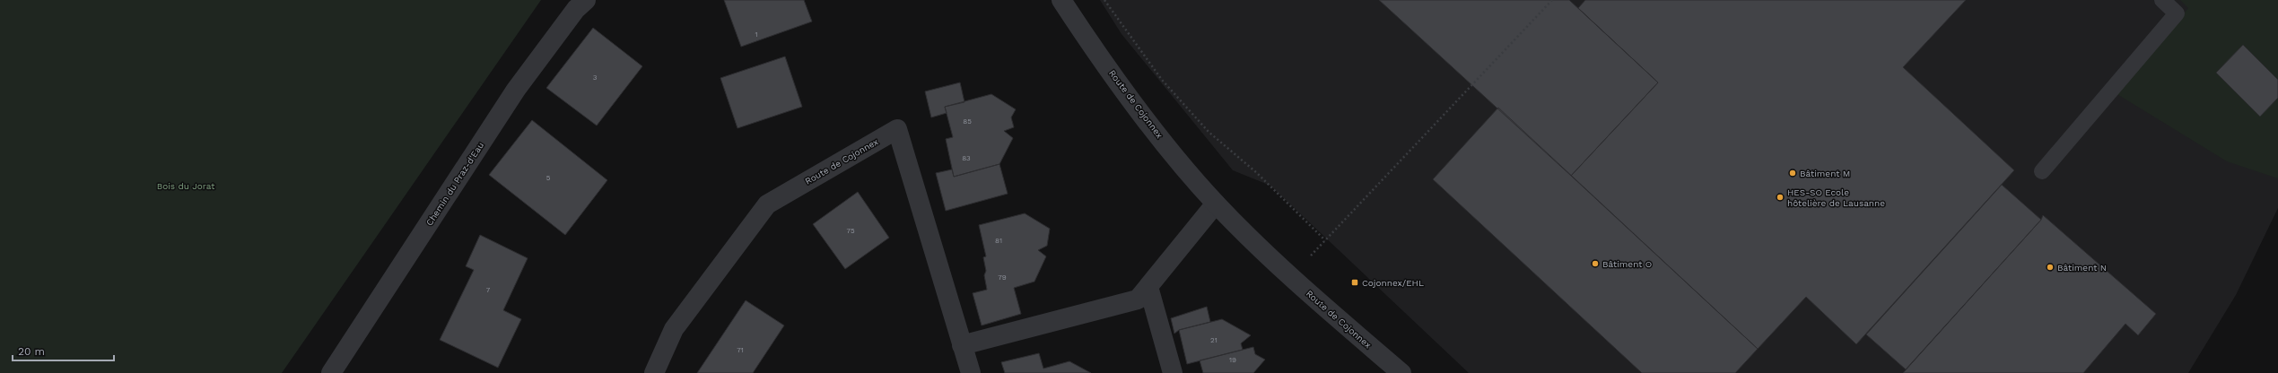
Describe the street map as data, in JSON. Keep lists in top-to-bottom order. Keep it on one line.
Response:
{"streets":{"street":["Route de Cojonnex","Chemin du Praz-d'Eau"]},"parks":["Bois du Jorat"],"places":{"other":["Bâtiment M","HES-SO Ecole hôtelière de Lausanne","Bâtiment O","Bâtiment N"],"transit":["Cojonnex/EHL"]},"house_numbers":["1","3","85","83","5","75","81","79","7","21","71","19"],"scale_bar":"20 m"}
